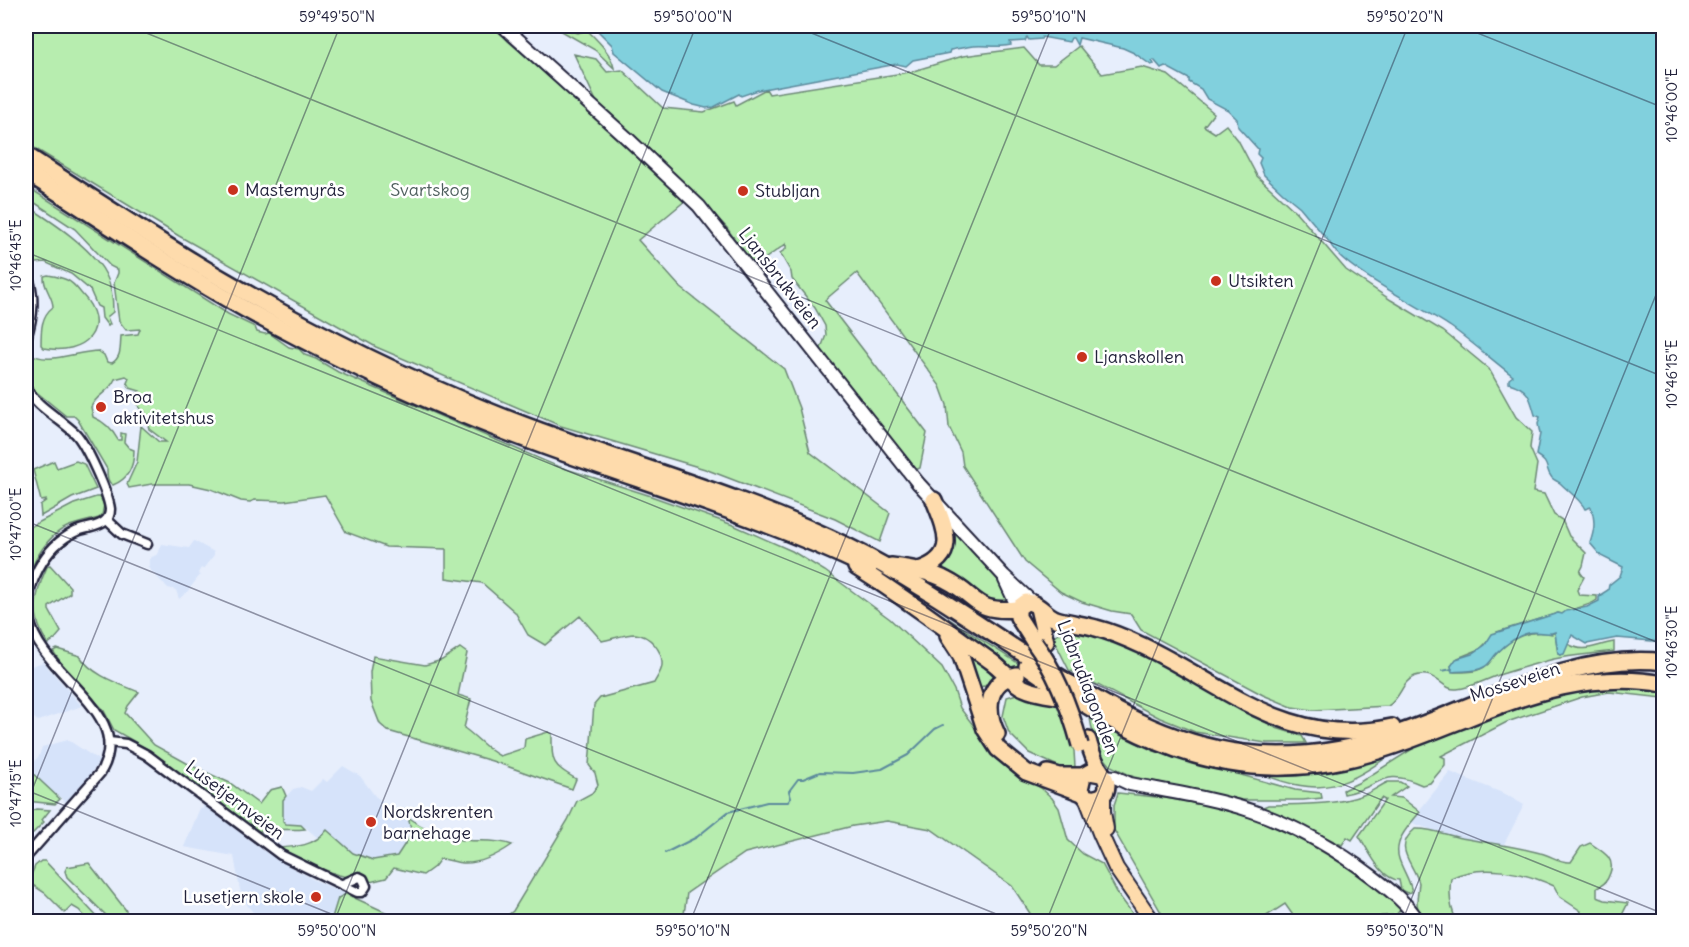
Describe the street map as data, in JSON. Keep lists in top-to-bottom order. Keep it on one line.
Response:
{"streets":{"highway":["Mosseveien","Ljabrudiagonalen"],"main road":["Ljansbrukveien"],"street":["Lusetjernveien"]},"crossings":[["Ljansbrukveien","Ljabrudiagonalen"]],"parks":["Svartskog"],"places":["Mastemyrås","Stubljan","Utsikten","Ljanskollen","Broa aktivitetshus","Nordskrenten barnehage","Lusetjern skole"],"coordinates":["59°49'50\"N","59°50'00\"N","59°50'10\"N","59°50'20\"N","10°46'00\"E","10°46'45\"E","10°46'15\"E","10°47'00\"E","10°46'30\"E","10°47'15\"E","59°50'30\"N"]}
